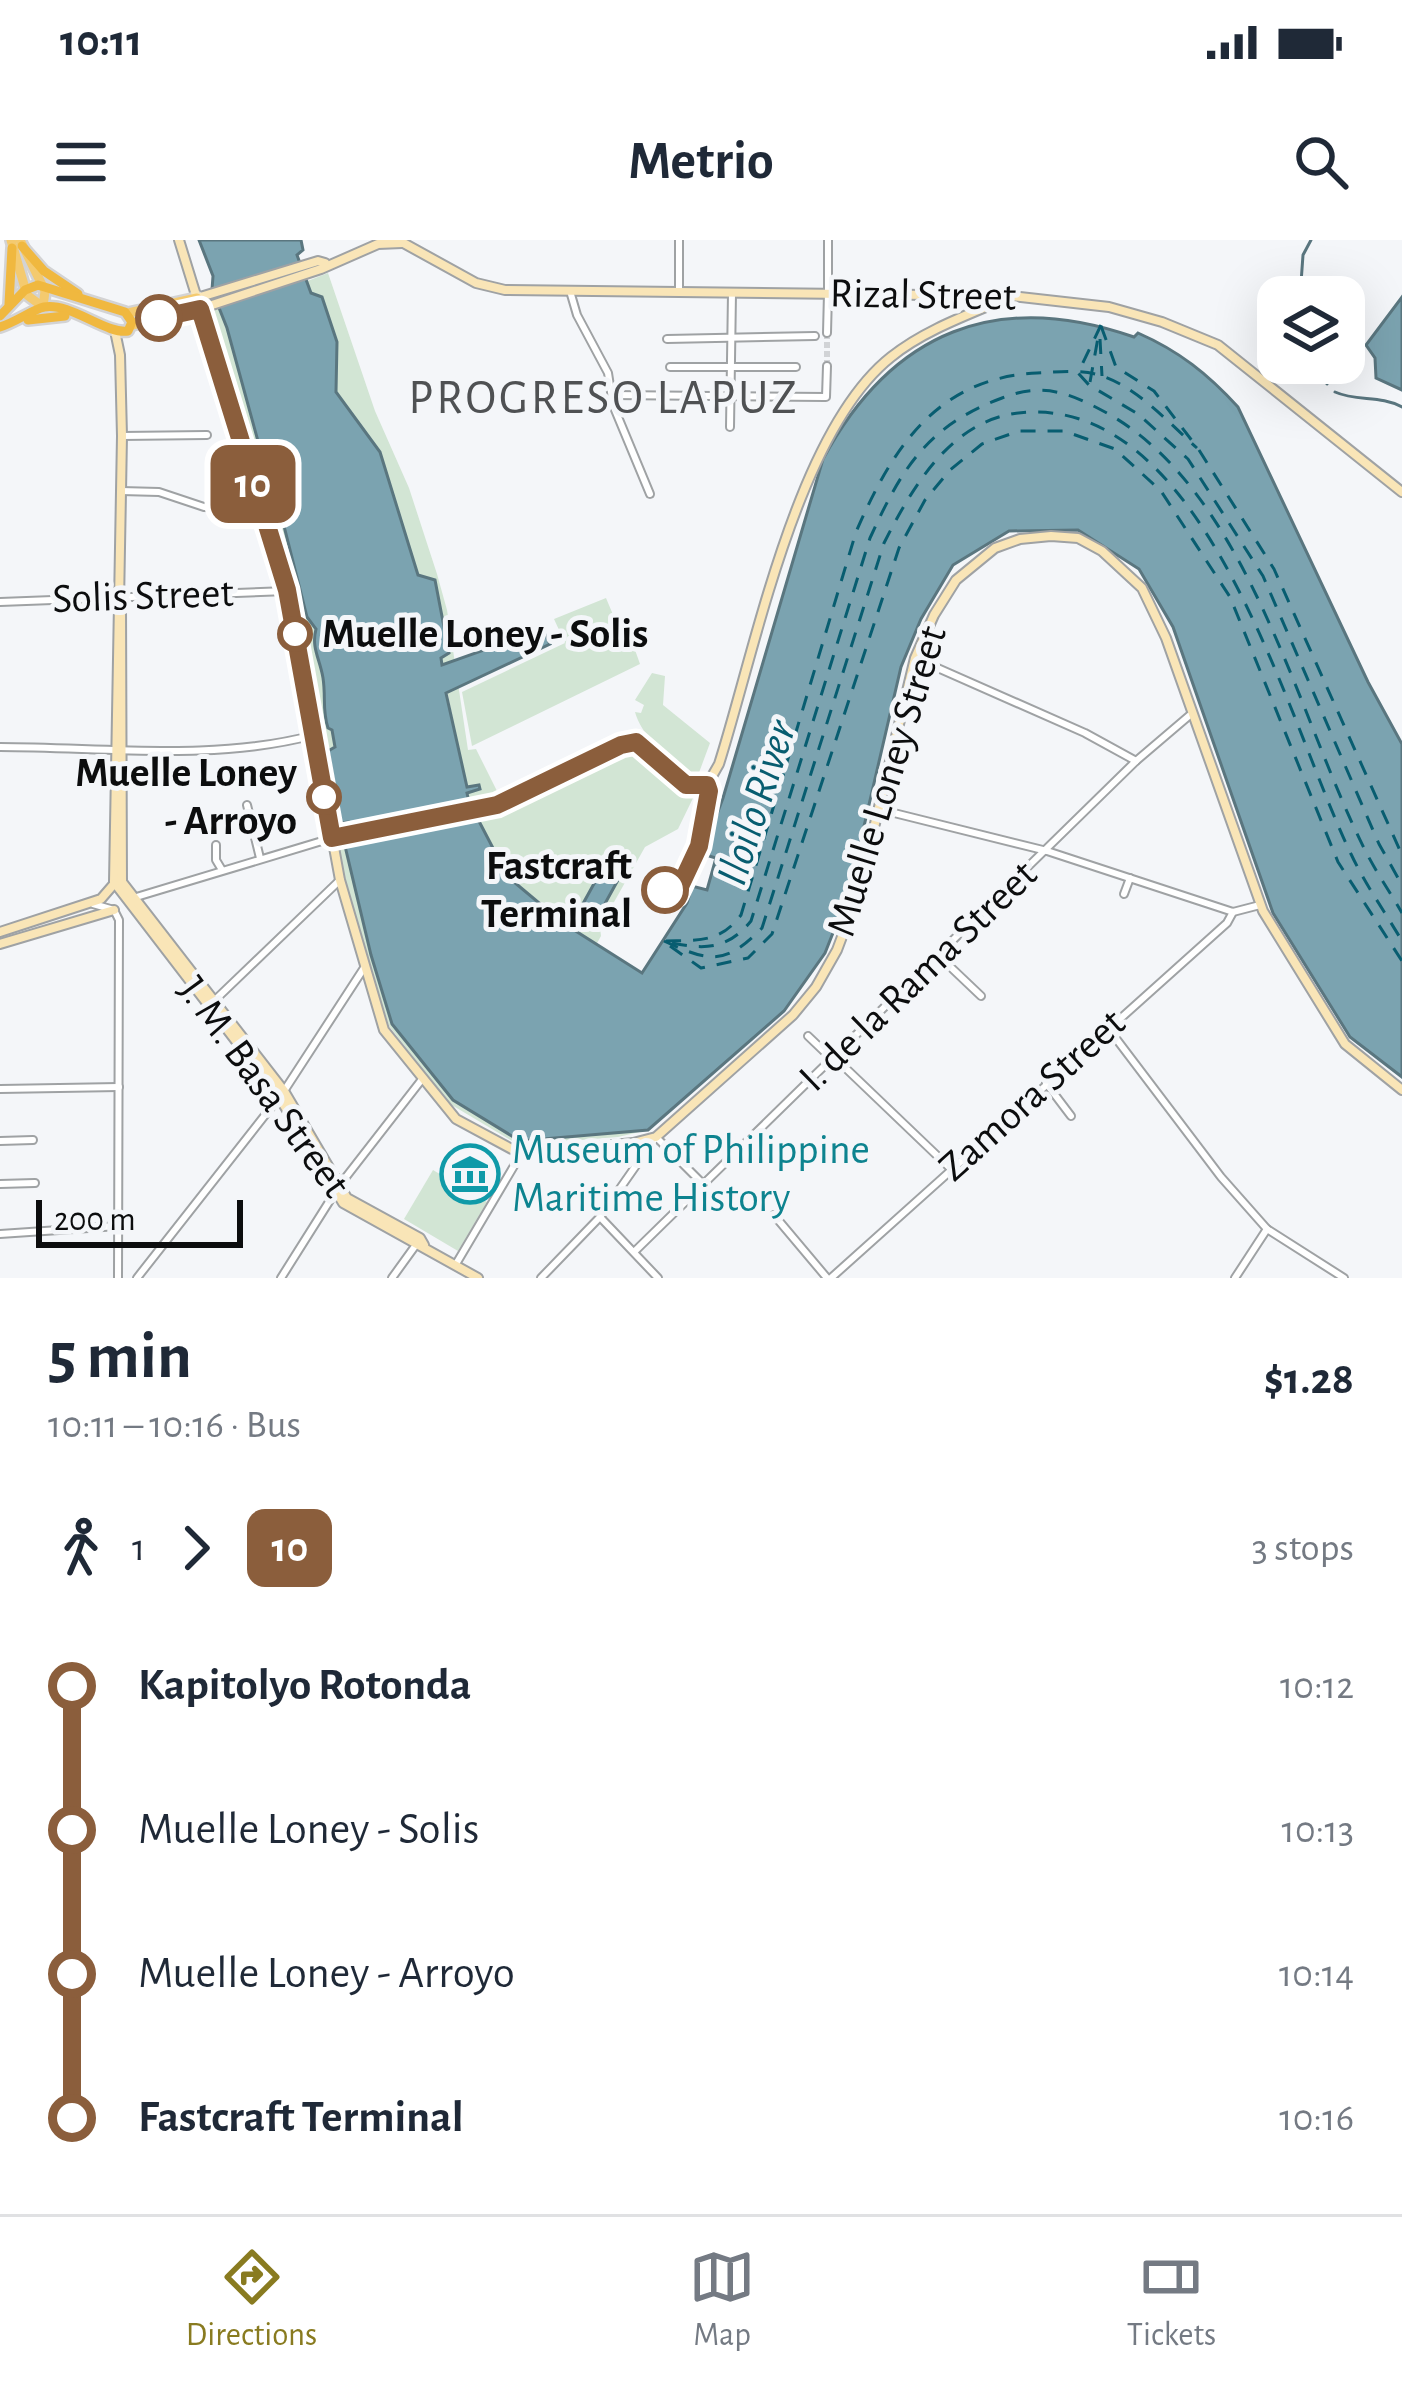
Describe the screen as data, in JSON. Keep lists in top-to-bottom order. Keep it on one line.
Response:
{"streets":{"main road":["Rizal Street","Muelle Loney Street","J. M. Basa Street"],"street":["Solis Street","I. de la Rama Street","Zamora Street"]},"crossings":[["Muelle Loney Street","I. de la Rama Street"]],"districts":["PROGRESO LAPUZ"],"water":["Iloilo River"],"places":{"other":["Muelle Loney - Solis","Muelle Loney - Arroyo","Fastcraft Terminal"],"museum":["Museum of Philippine Maritime History"]},"lines":["bus line 10"],"scale_bar":"200 m","page":{"status":"10:11","header":"Metrio","on_map":"10","scale":"200 m","heading":["5 min","10:11 – 10:16 · Bus","$1.28"],"legs":["1","10","3 stops"],"list":[{"name":"Kapitolyo Rotonda","value":"10:12"},{"name":"Muelle Loney - Solis","value":"10:13"},{"name":"Muelle Loney - Arroyo","value":"10:14"},{"name":"Fastcraft Terminal","value":"10:16"}],"tabs":["Directions","Map","Tickets"]}}
